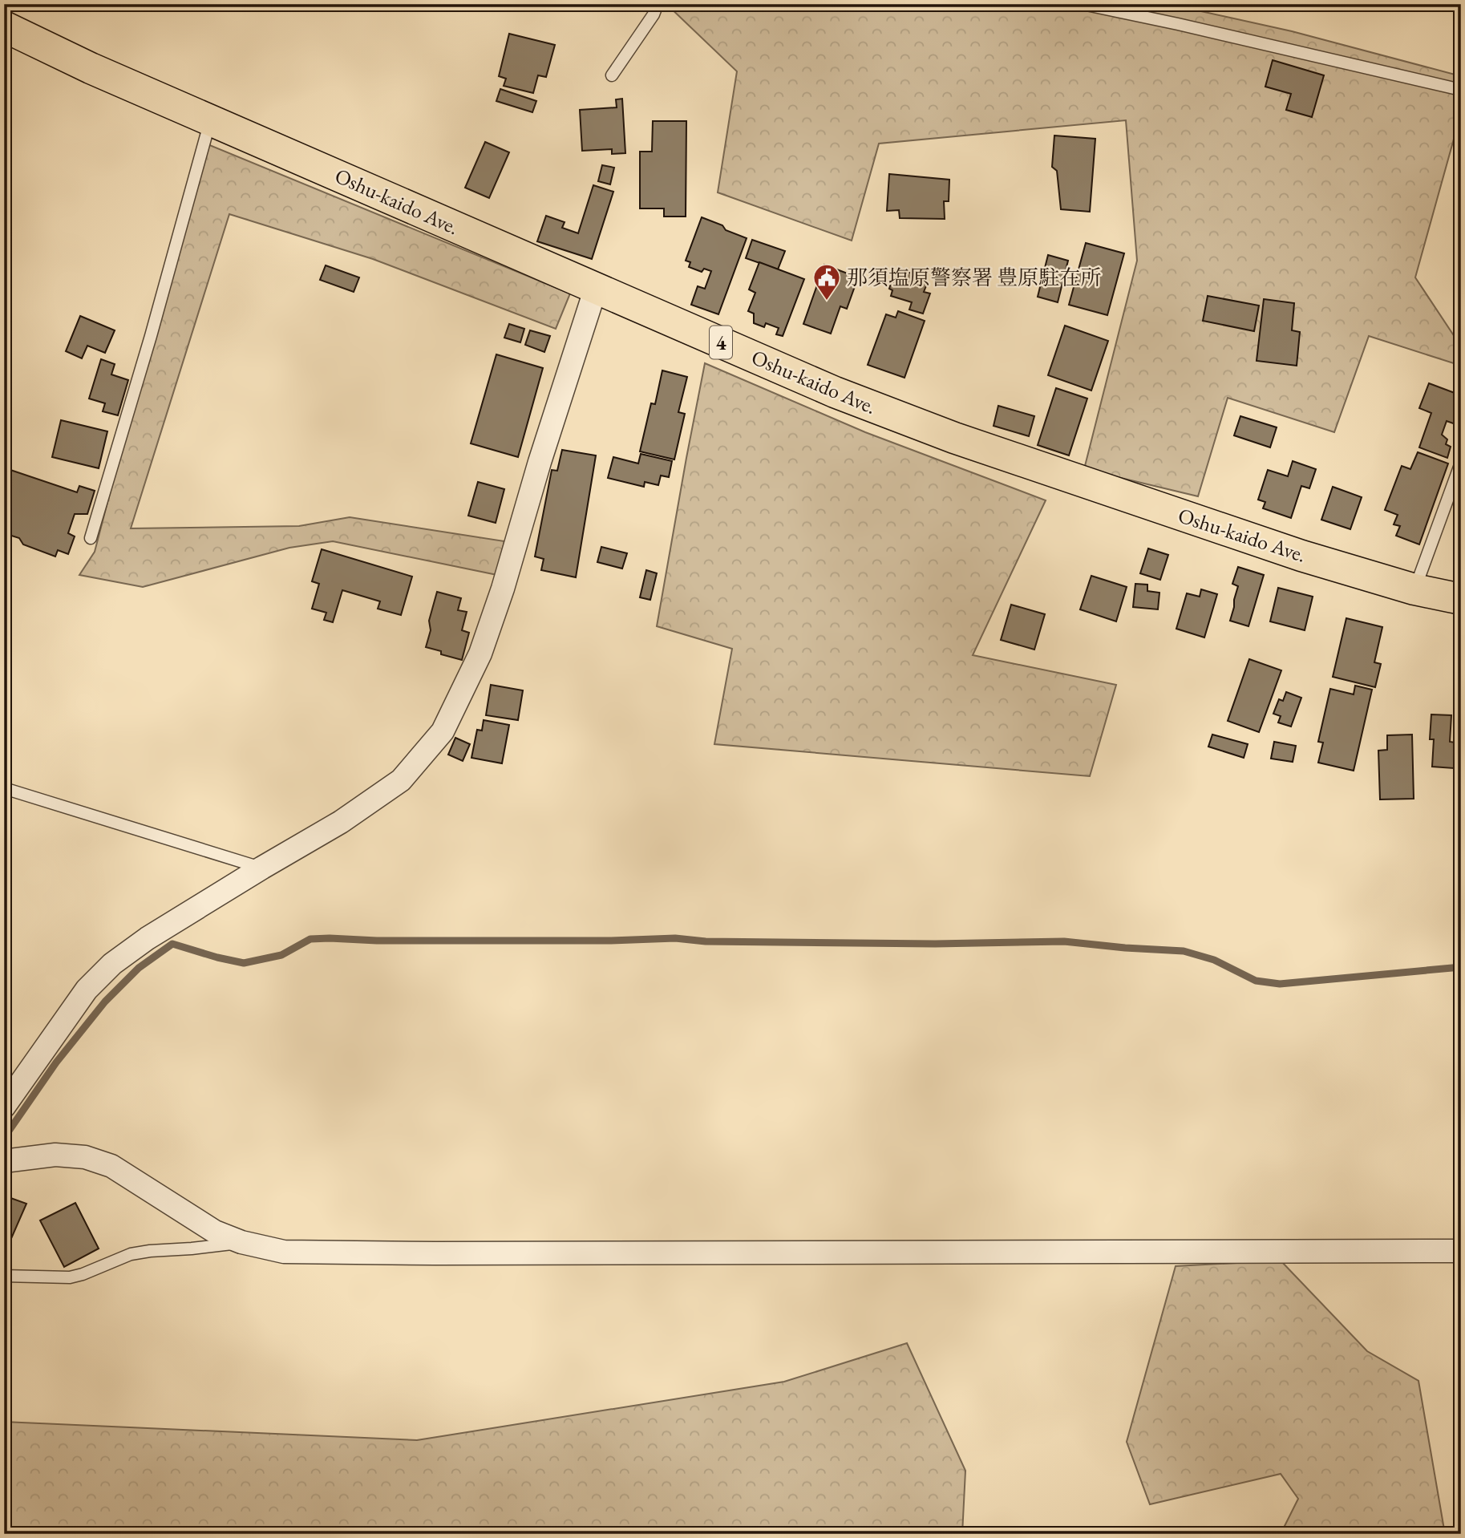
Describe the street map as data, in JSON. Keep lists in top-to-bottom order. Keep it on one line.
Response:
{"streets":{"highway":["Oshu-kaido Ave.","4"]},"places":{"public building":["那須塩原警察署 豊原駐在所"]}}
